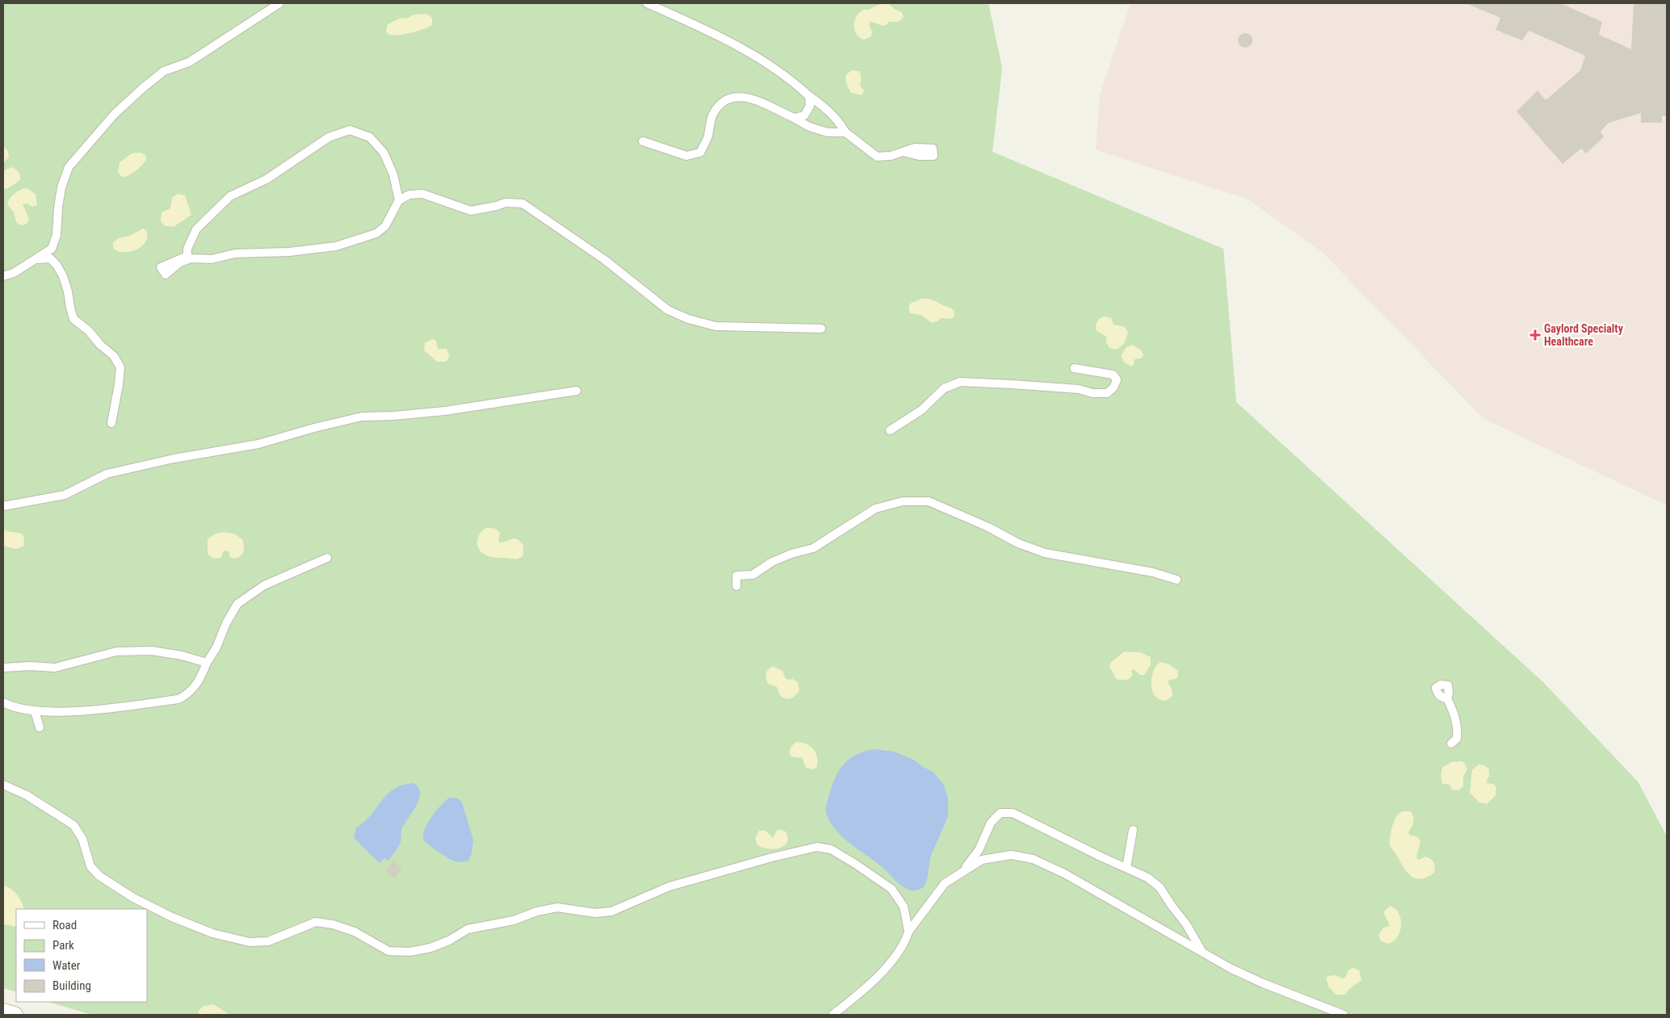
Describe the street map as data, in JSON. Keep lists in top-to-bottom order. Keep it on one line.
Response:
{"places":{"health":["Gaylord Specialty Healthcare"]},"legend":["Road","Park","Water","Building"]}
